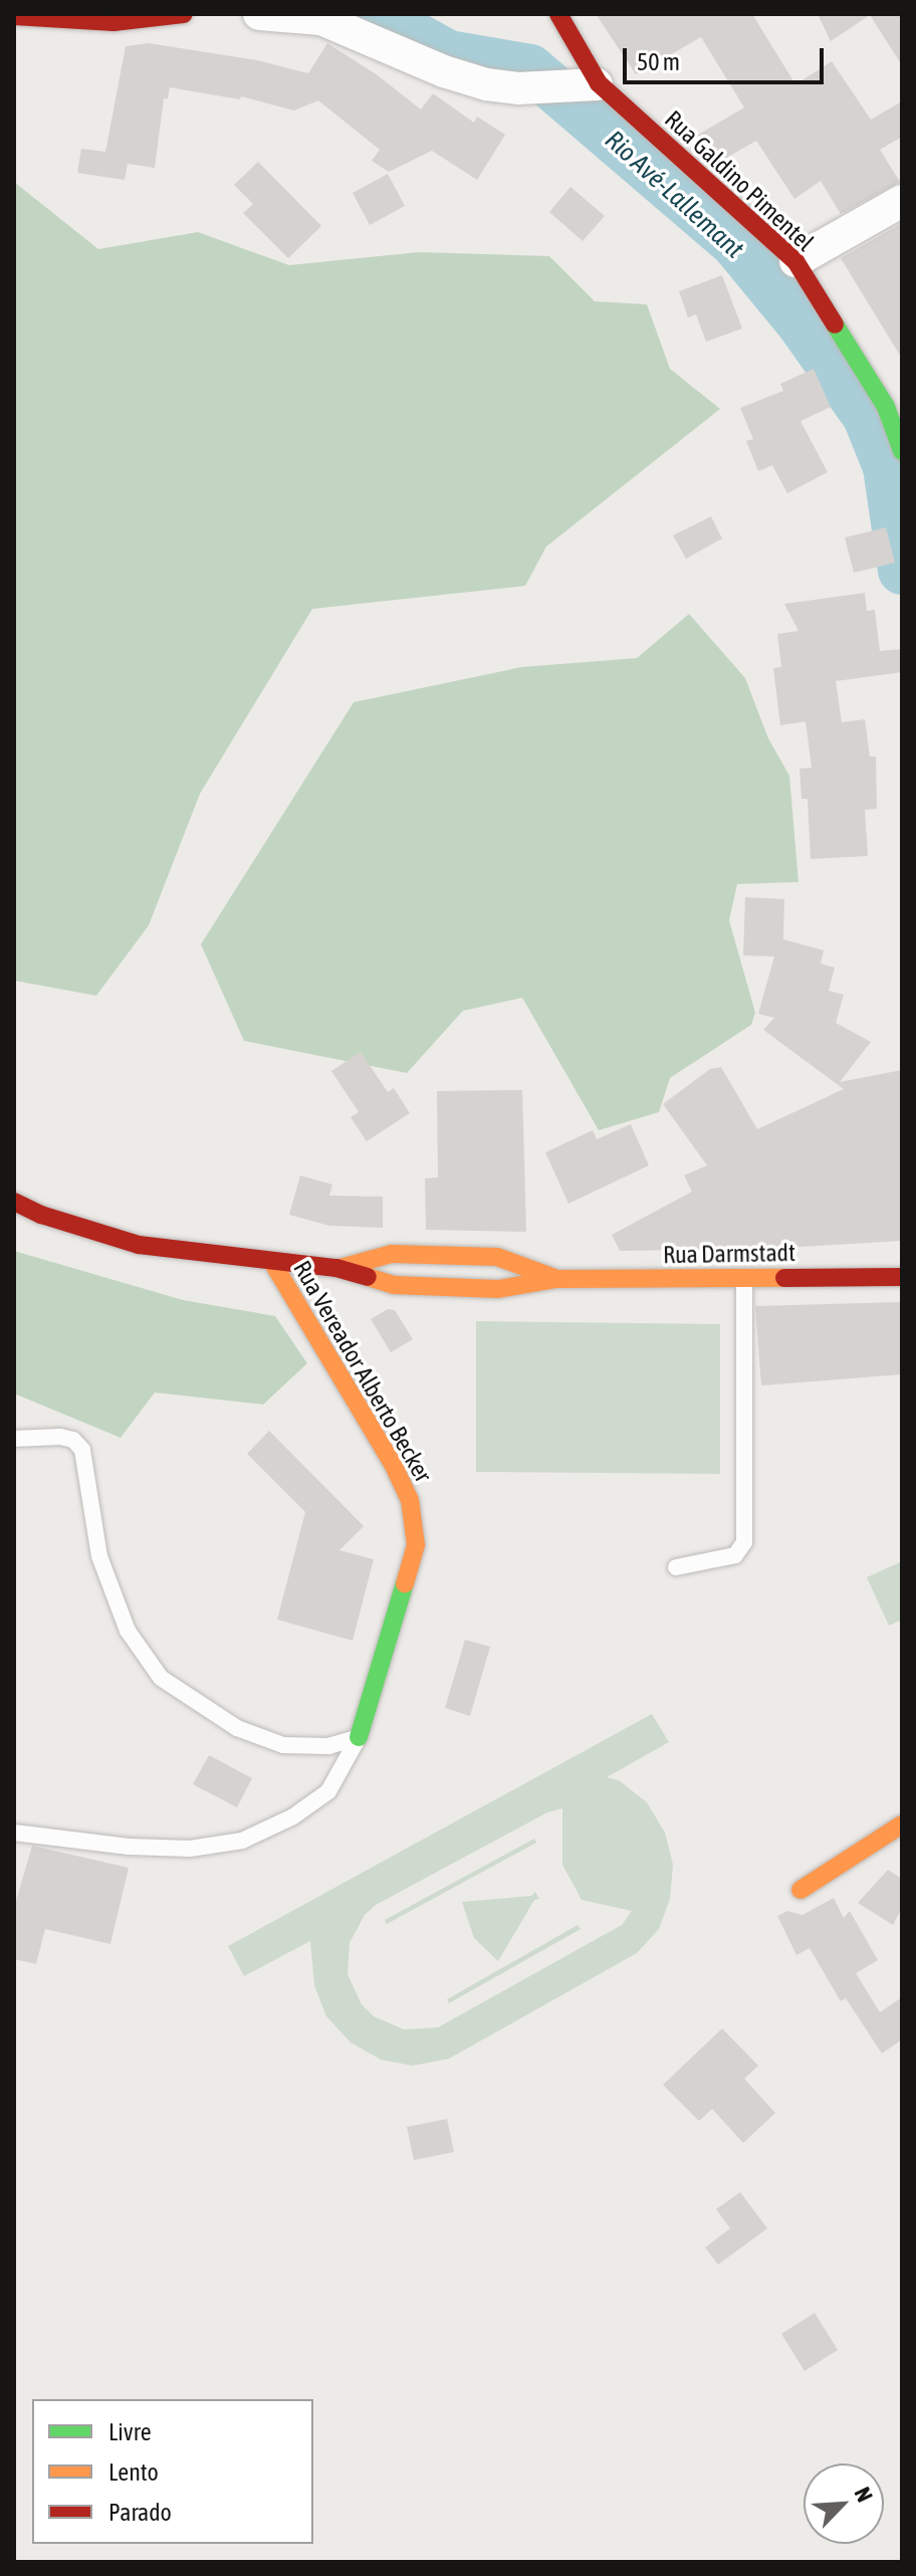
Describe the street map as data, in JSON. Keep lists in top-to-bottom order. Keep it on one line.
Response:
{"streets":{"street":["Rua Galdino Pimentel","Rua Darmstadt","Rua Vereador Alberto Becker"]},"crossings":[["Rua Darmstadt","Rua Vereador Alberto Becker"]],"water":["Rio Avé‐Lallemant"],"legend":["Livre","Lento","Parado"],"scale_bar":"50 m","north":"top right"}
